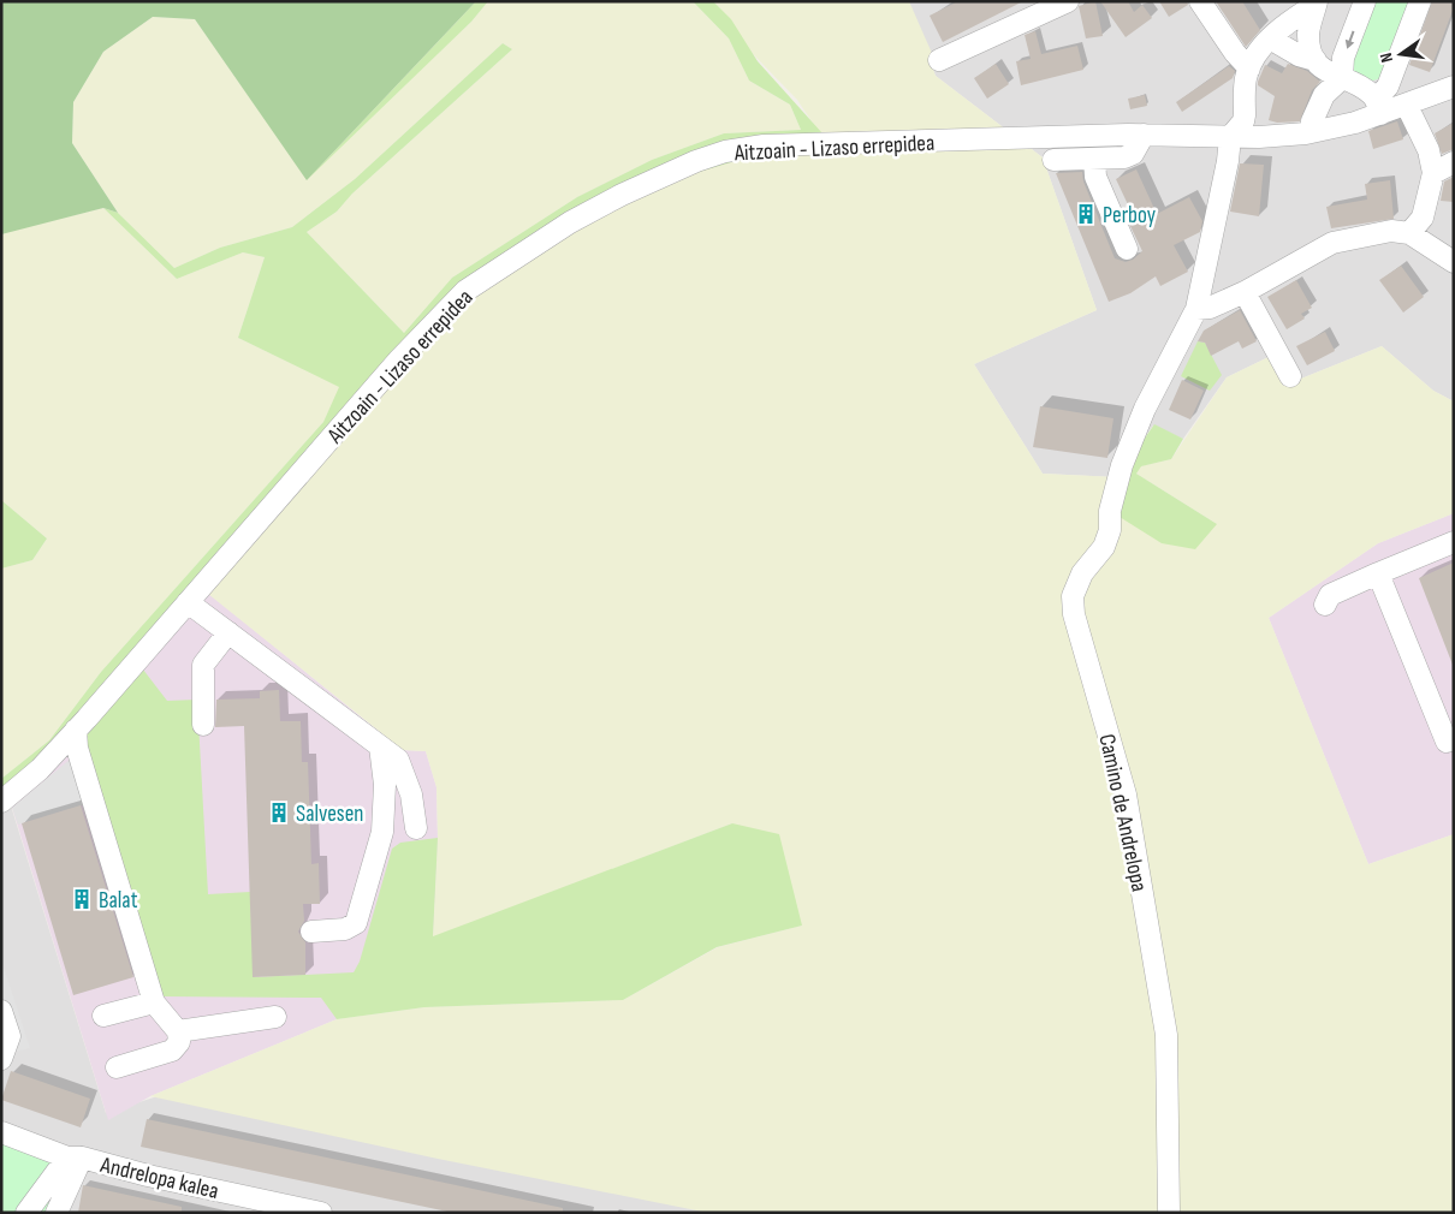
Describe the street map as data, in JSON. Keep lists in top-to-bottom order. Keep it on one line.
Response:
{"streets":{"street":["Aitzoain - Lizaso errepidea","Camino de Andrelopa","Andrelopa kalea"]},"crossings":[["Aitzoain - Lizaso errepidea","Camino de Andrelopa"]],"places":{"building":["Perboy","Salvesen","Balat"]},"north":"left"}
